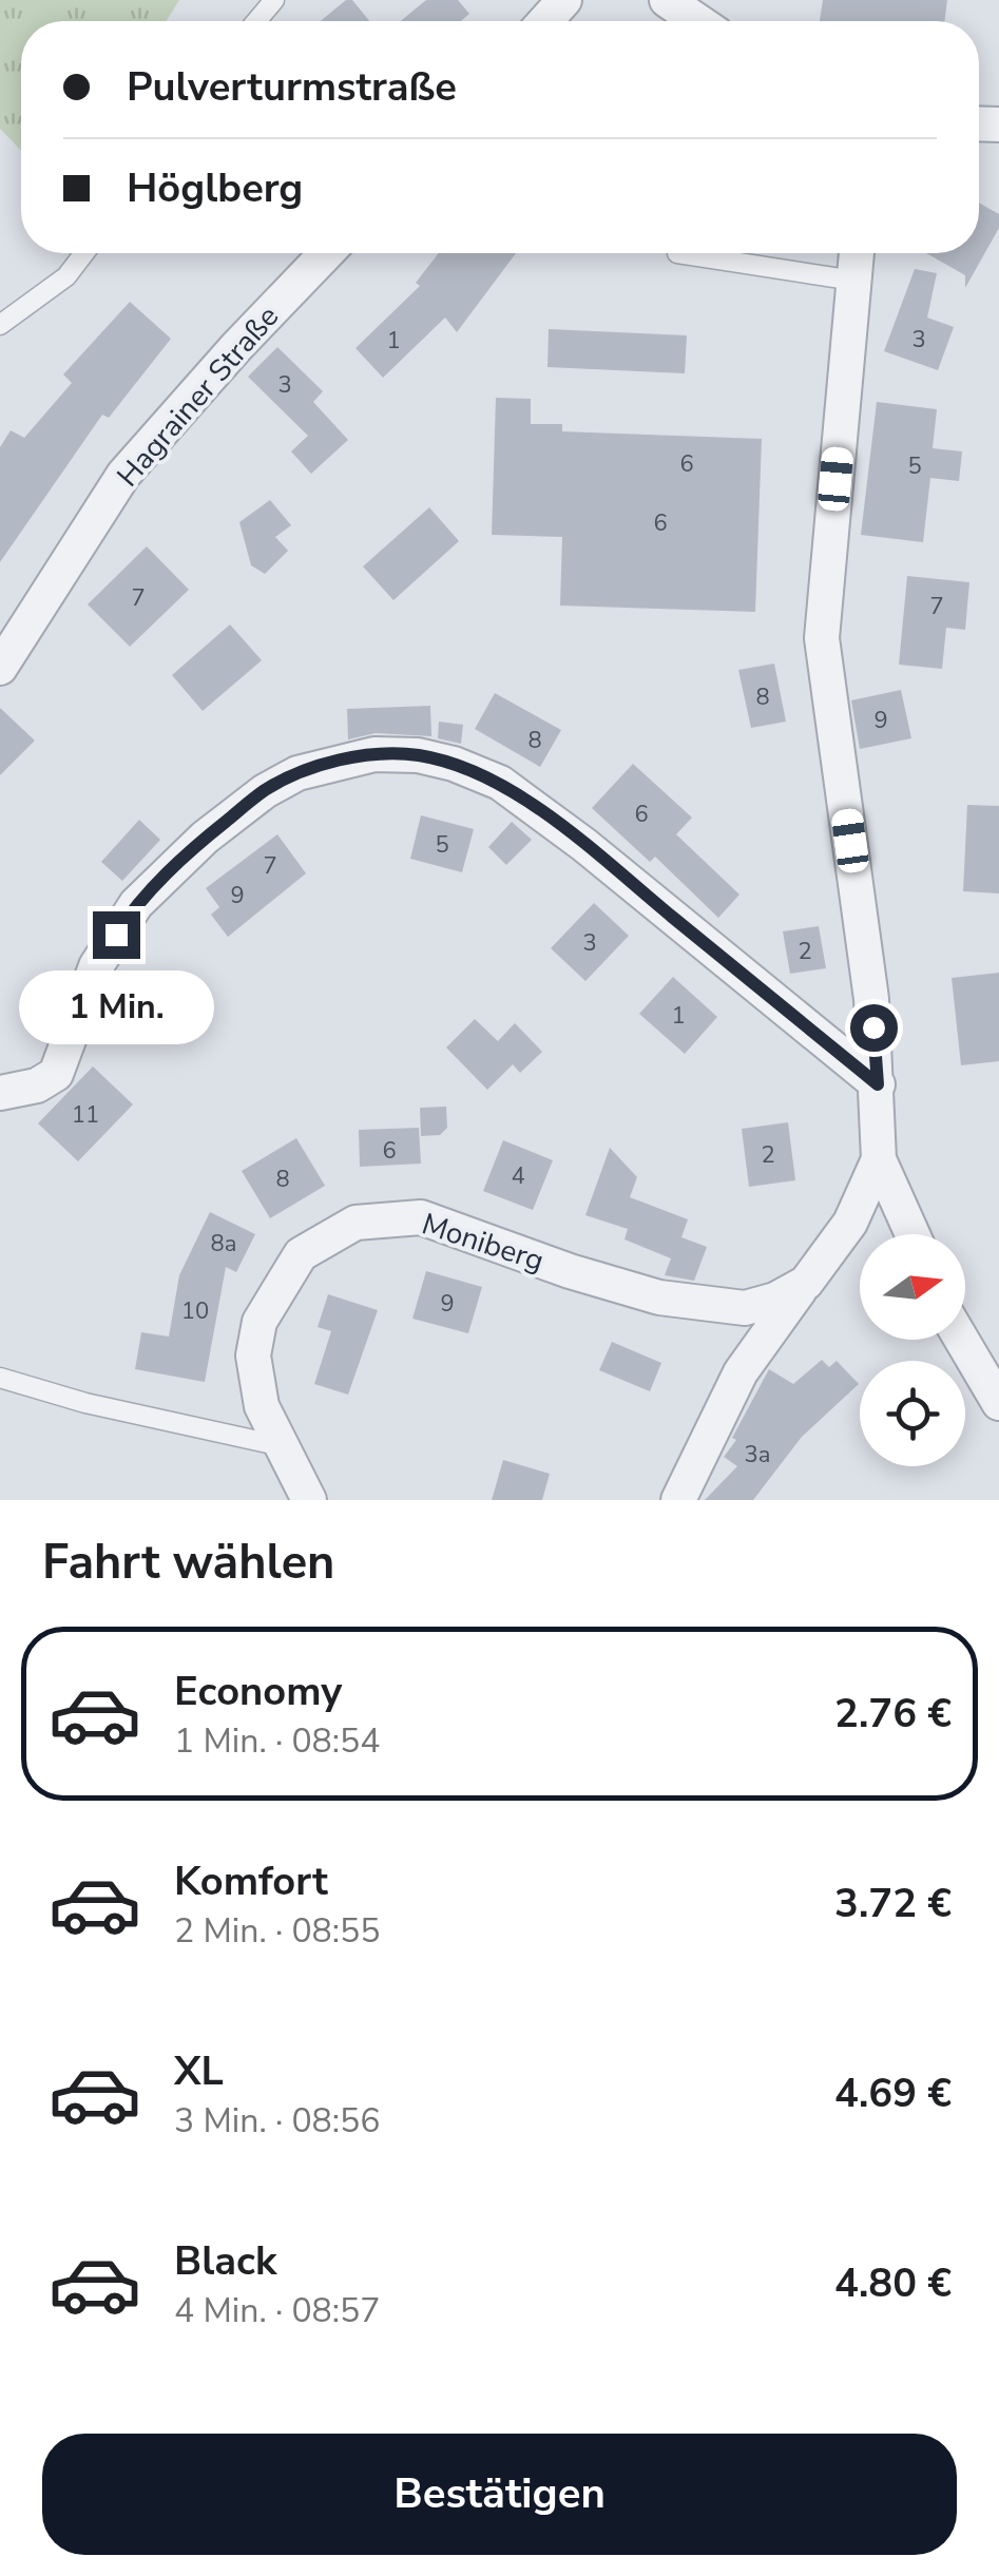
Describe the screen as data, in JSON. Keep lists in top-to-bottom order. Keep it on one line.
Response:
{"streets":{"street":["Hagrainer Straße","Moniberg"]},"house_numbers":["3","1","3","6","5","6","7","7","8","9","8","6","5","7","9","3","2","1","11","6","2","4","8","8a","9","10","3a"],"north":"right","page":{"banner":["Pulverturmstraße","Höglberg"],"bubble":"1 Min.","heading":"Fahrt wählen","list":[{"name":"Economy","note":"1 Min. · 08:54","value":"2.76 €"},{"name":"Komfort","note":"2 Min. · 08:55","value":"3.72 €"},{"name":"XL","note":"3 Min. · 08:56","value":"4.69 €"},{"name":"Black","note":"4 Min. · 08:57","value":"4.80 €"}],"buttons":"Bestätigen"}}
